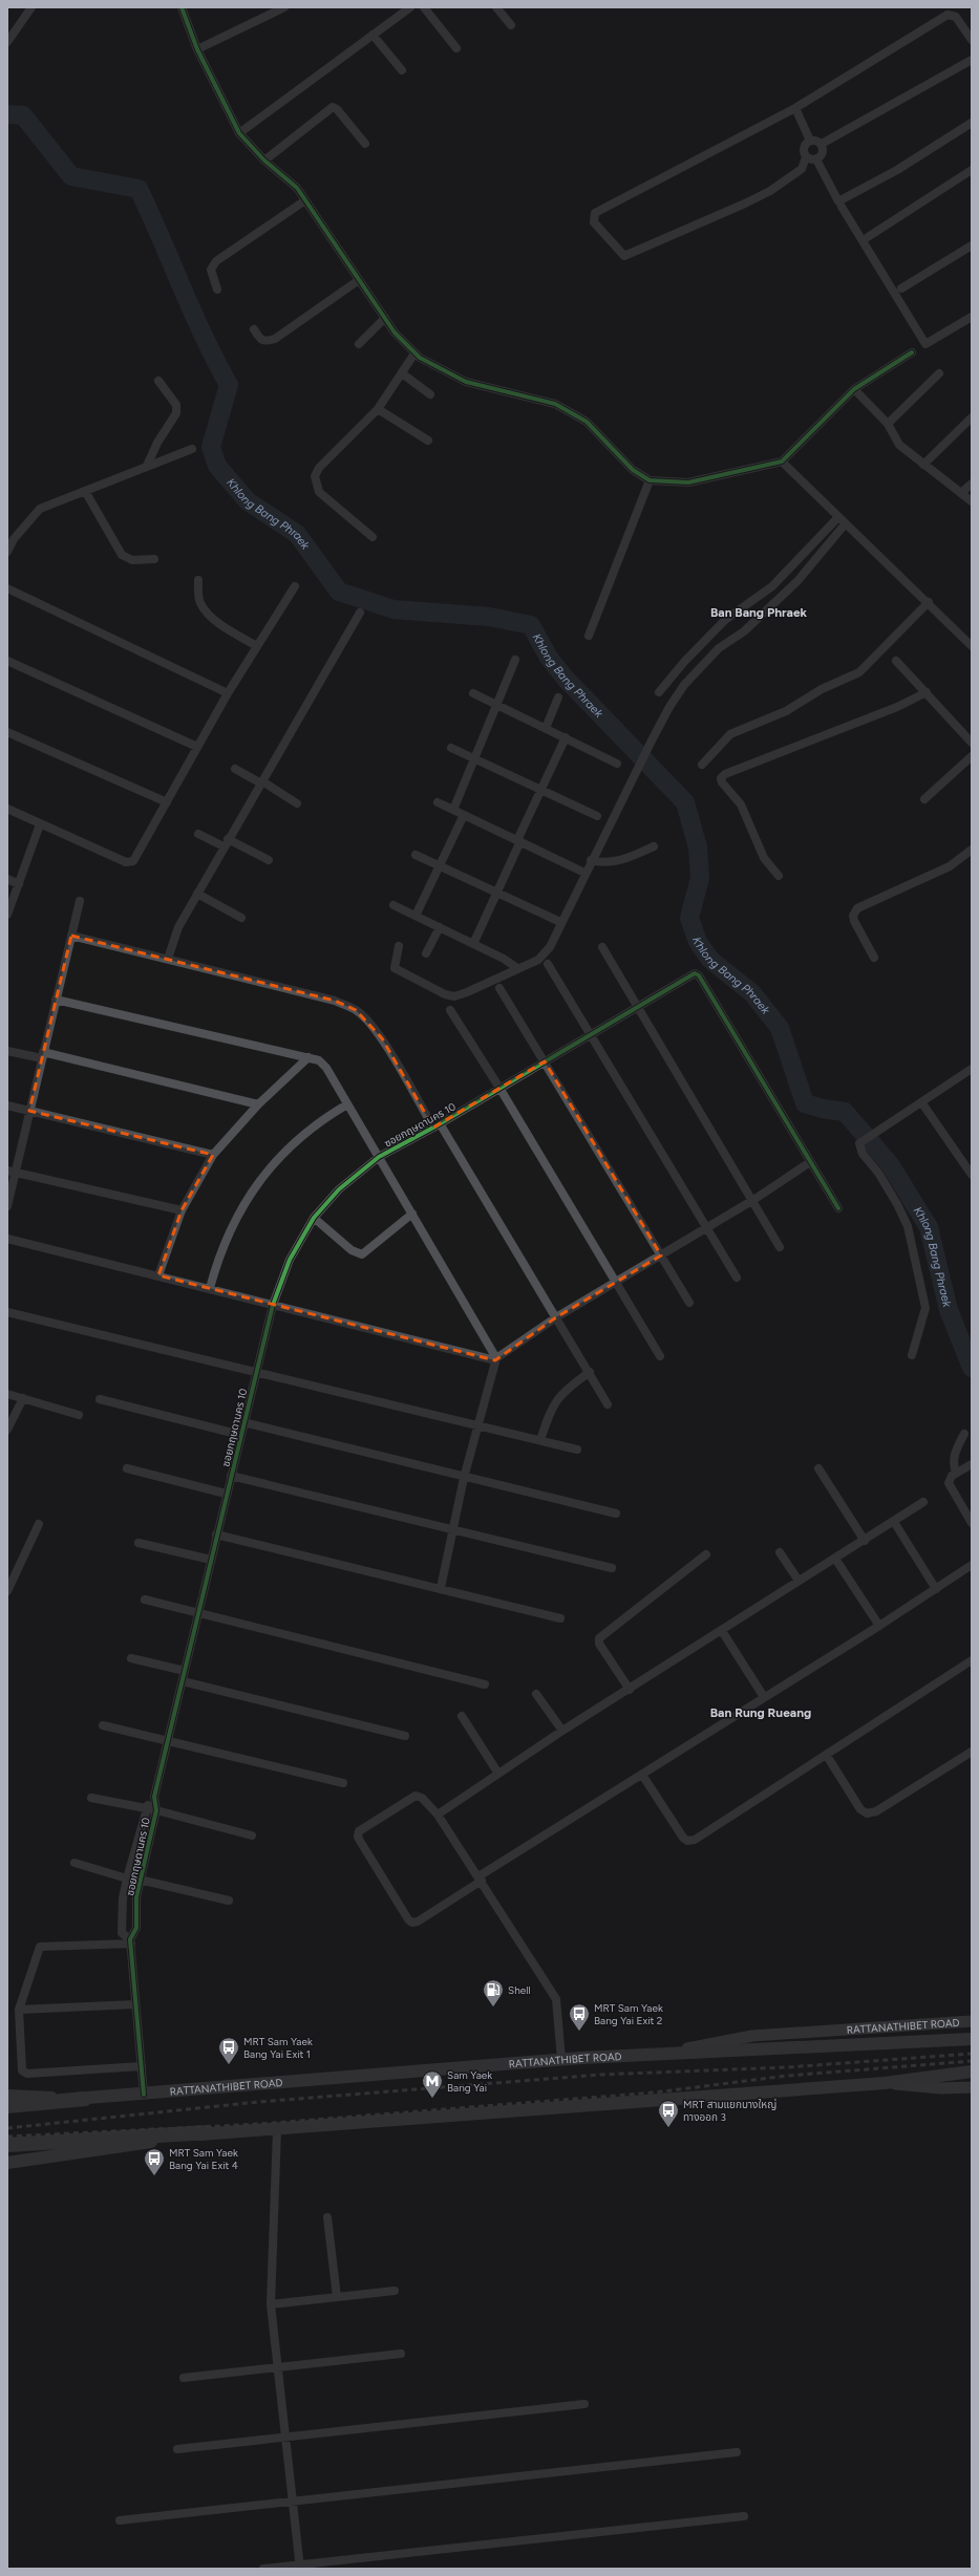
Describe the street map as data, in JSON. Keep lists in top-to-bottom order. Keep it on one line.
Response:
{"streets":{"main road":["RATTANATHIBET ROAD"],"street":["ซอยกฤษดานคร 10"]},"crossings":[["ซอยกฤษดานคร 10","RATTANATHIBET ROAD"]],"districts":["Ban Bang Phraek","Ban Rung Rueang"],"water":["Khlong Bang Phraek"],"places":{"fuel station":["Shell"],"bus stop":["MRT Sam Yaek Bang Yai Exit 2","MRT Sam Yaek Bang Yai Exit 1","MRT สามแยกบางใหญ่ ทางออก 3","MRT Sam Yaek Bang Yai Exit 4"],"metro station":["Sam Yaek Bang Yai"]}}
